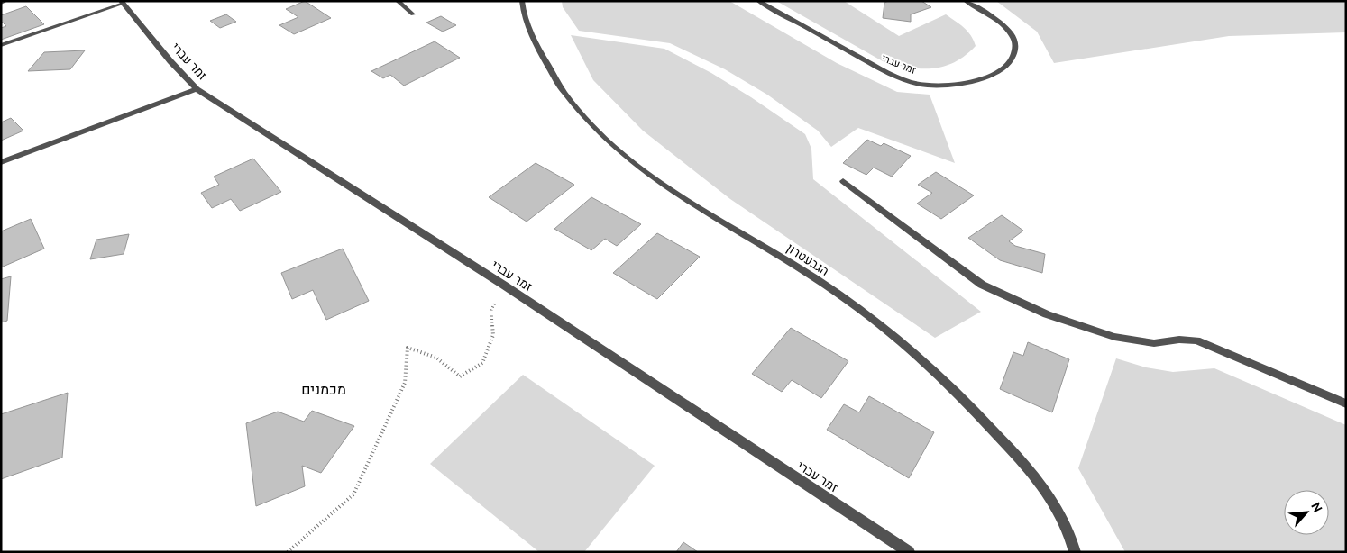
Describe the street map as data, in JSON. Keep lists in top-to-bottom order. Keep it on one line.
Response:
{"streets":{"street":["זמר עברי","הגבעטרון"]},"districts":["מכמנים"],"north":"top right"}
